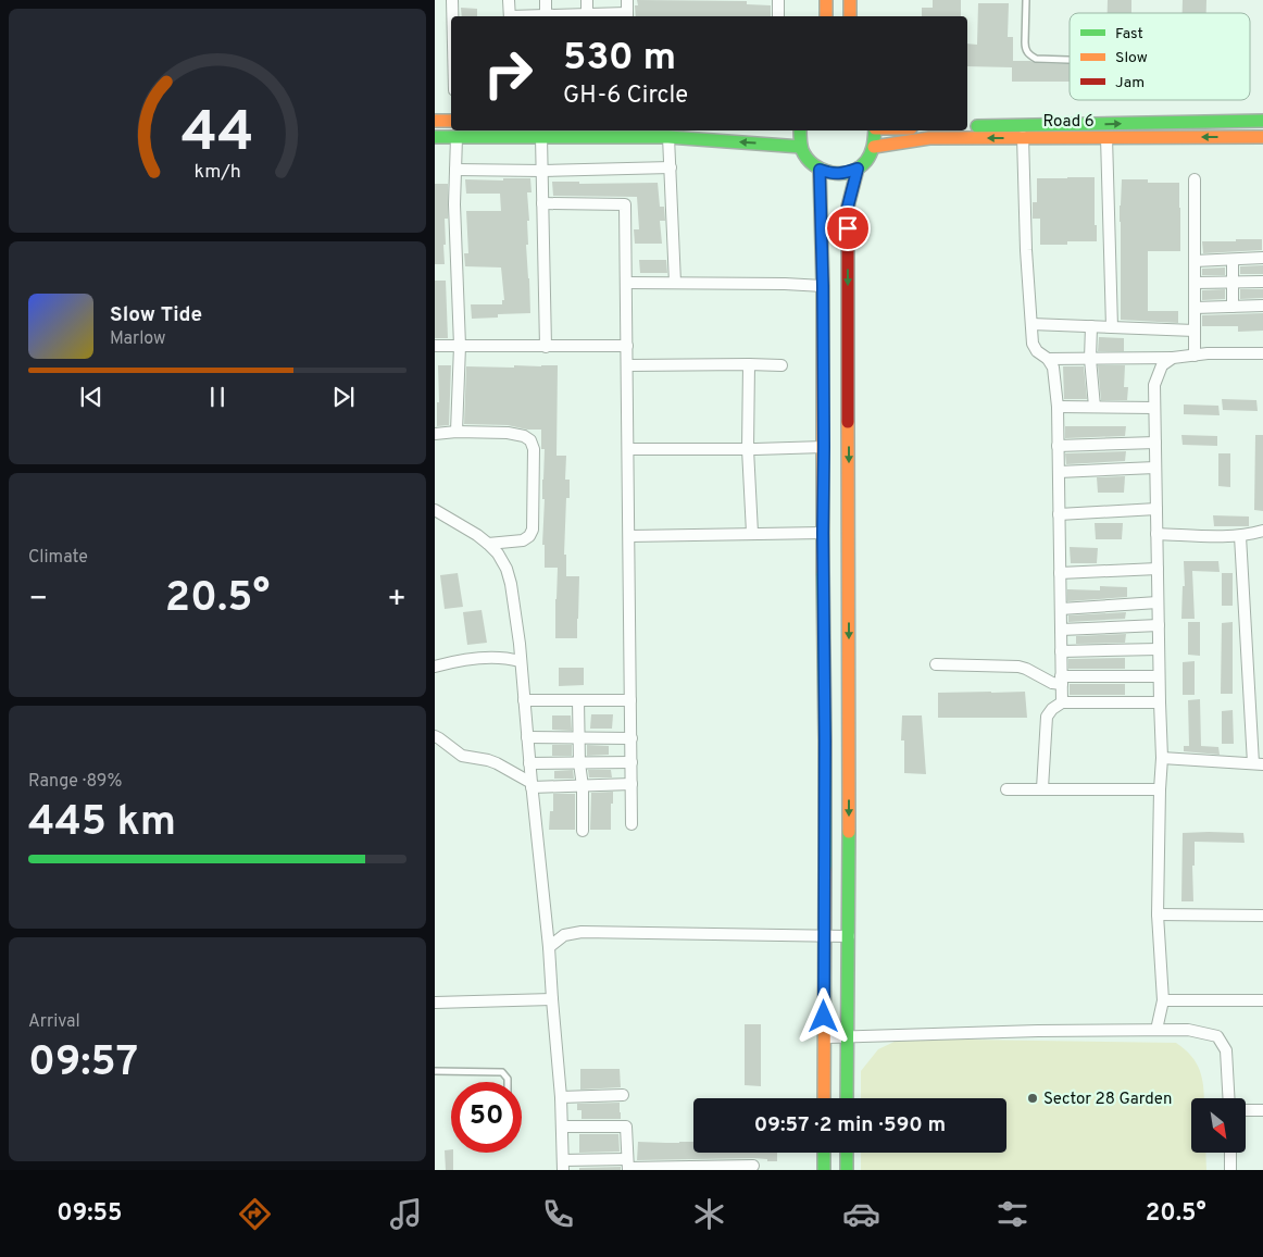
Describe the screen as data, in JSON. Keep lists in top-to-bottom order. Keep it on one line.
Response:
{"streets":{"main road":["Road 6"]},"places":["Sector 28 Garden"],"legend":["Fast","Slow","Jam"],"north":"bottom right","page":{"turn":["530 m","GH-6 Circle"],"song":["Slow Tide","Marlow"],"tile":["Climate",["Range · 89%","445 km"],["Arrival","09:57"]],"heat":["−","20.5°","+"],"limit":"50","trip":"09:57 · 2 min · 590 m","tabs":["09:55","20.5°"],"gauge":["44","km/h"]}}
